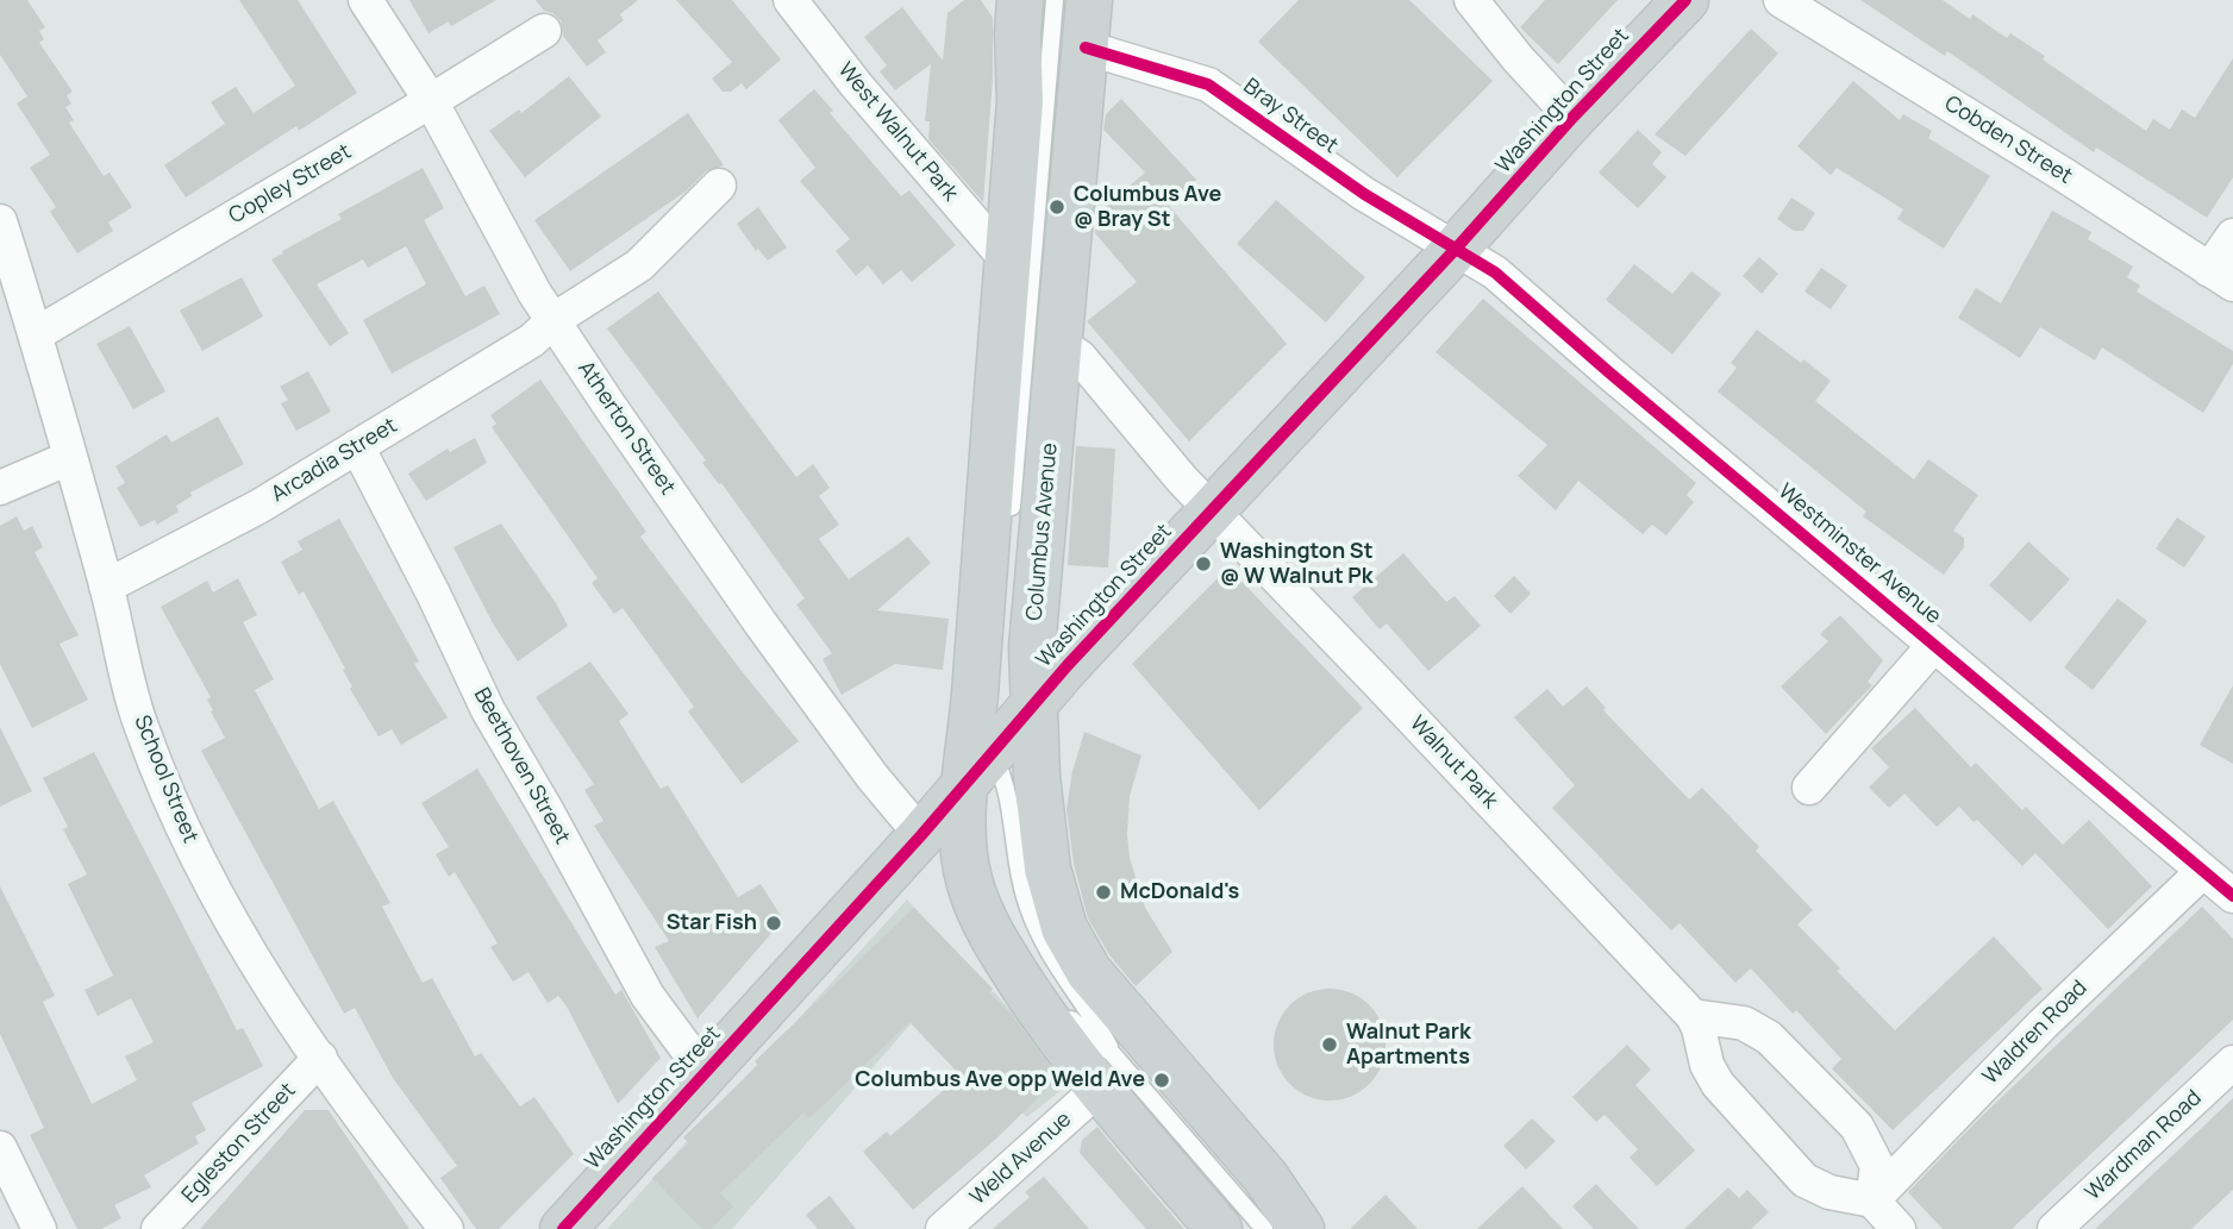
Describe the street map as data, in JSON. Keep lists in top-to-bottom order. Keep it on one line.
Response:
{"streets":{"main road":["Washington Street","Columbus Avenue"],"street":["Bray Street","West Walnut Park","Cobden Street","Copley Street","Atherton Street","Arcadia Street","Westminster Avenue","Walnut Park","Beethoven Street","School Street","Waldren Road","Egleston Street","Wardman Road","Weld Avenue"]},"crossings":[["Washington Street","Bray Street"],["Washington Street","Atherton Street"],["Washington Street","Columbus Avenue"],["Washington Street","Westminster Avenue"],["Washington Street","Walnut Park"],["Washington Street","Beethoven Street"],["Bray Street","Columbus Avenue"],["Bray Street","Westminster Avenue"],["West Walnut Park","Columbus Avenue"],["Copley Street","Atherton Street"],["Copley Street","School Street"],["Atherton Street","Arcadia Street"],["Arcadia Street","Beethoven Street"],["Arcadia Street","School Street"],["Columbus Avenue","Weld Avenue"],["Westminster Avenue","Waldren Road"],["Walnut Park","Waldren Road"],["School Street","Egleston Street"]],"places":["Columbus Ave @ Bray St","Washington St @ W Walnut Pk","McDonald's","Star Fish","Walnut Park Apartments","Columbus Ave opp Weld Ave"]}
